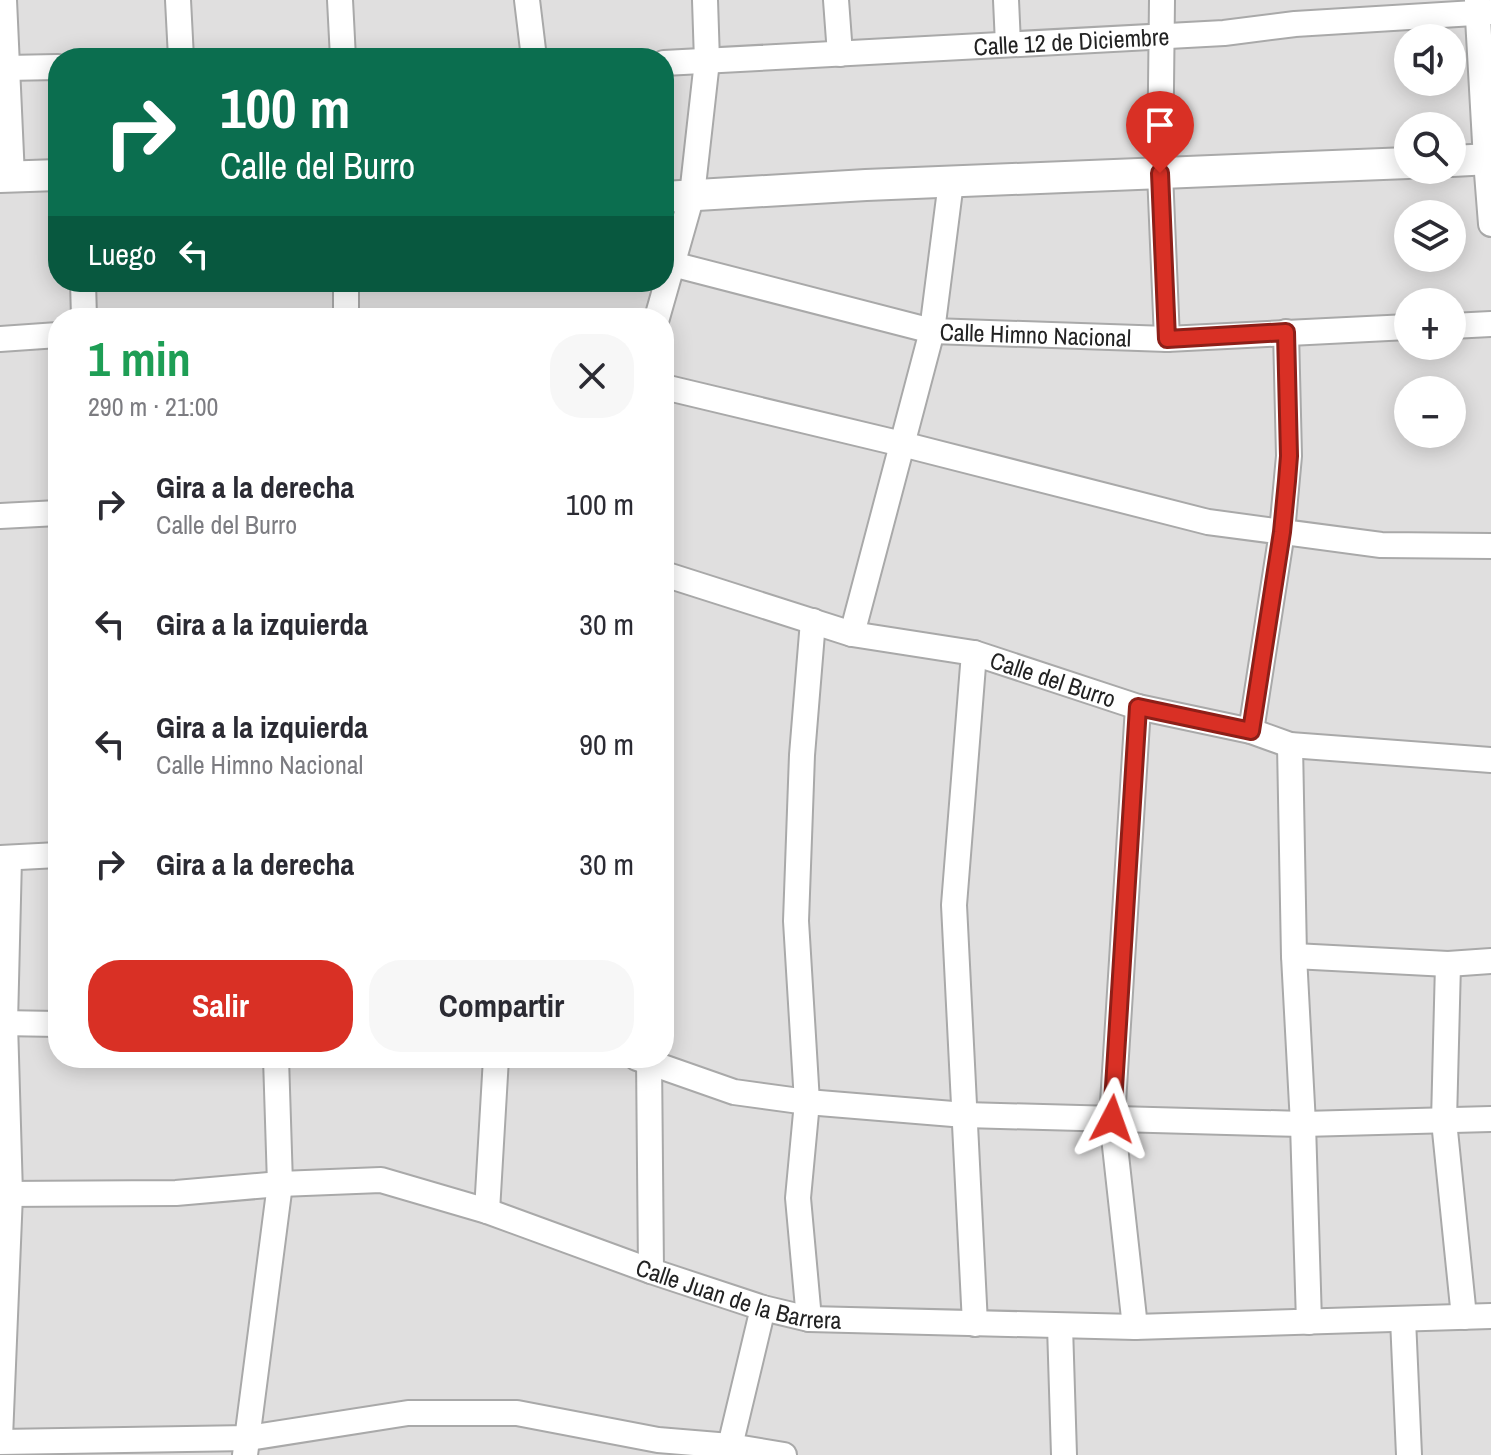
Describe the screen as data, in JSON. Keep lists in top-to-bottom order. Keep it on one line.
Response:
{"streets":{"street":["Calle 12 de Diciembre","Calle Himno Nacional","Calle del Burro","Calle Juan de la Barrera"]},"page":{"map_buttons":["+","−"],"turn":["100 m","Calle del Burro"],"then":"Luego","heading":["1 min","290 m · 21:00"],"list":[{"name":"Gira a la derecha","note":"Calle del Burro","value":"100 m"},{"name":"Gira a la izquierda","value":"30 m"},{"name":"Gira a la izquierda","note":"Calle Himno Nacional","value":"90 m"},{"name":"Gira a la derecha","value":"30 m"}],"buttons":["Salir","Compartir"]}}
